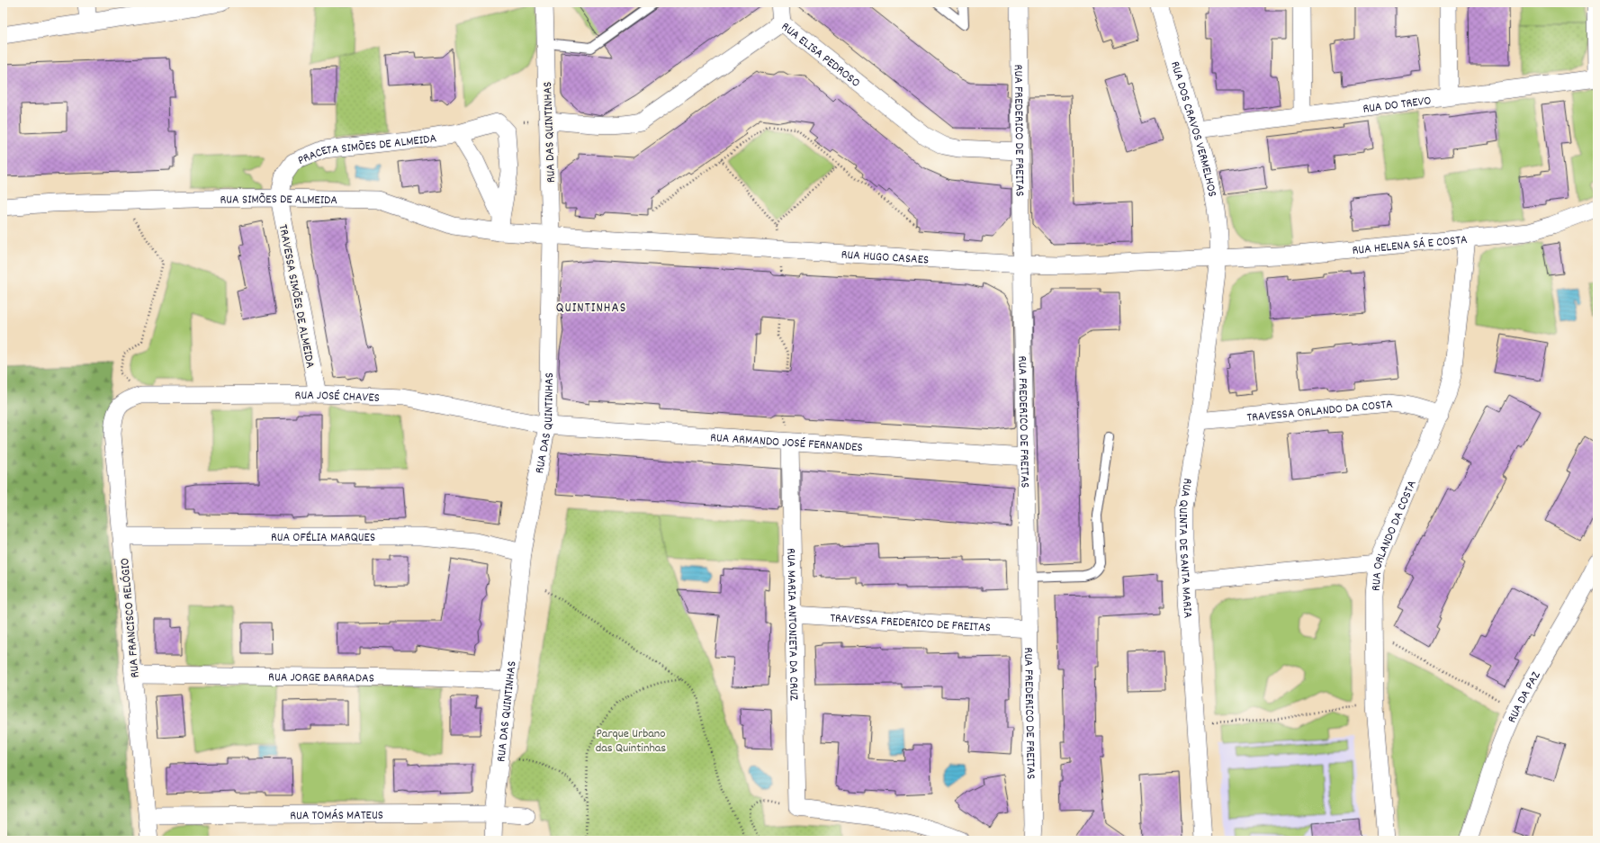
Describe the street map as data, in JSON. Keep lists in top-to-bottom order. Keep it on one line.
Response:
{"streets":{"street":["RUA ELISA PEDROSO","RUA DO TREVO","RUA DOS CRAVOS VERMELHOS","RUA FREDERICO DE FREITAS","RUA DAS QUINTINHAS","PRACETA SIMÕES DE ALMEIDA","RUA SIMÕES DE ALMEIDA","RUA HELENA SÁ E COSTA","RUA HUGO CASAES","TRAVESSA SIMÕES DE ALMEIDA","RUA JOSÉ CHAVES","TRAVESSA ORLANDO DA COSTA","RUA ARMANDO JOSÉ FERNANDES","RUA ORLANDO DA COSTA","RUA OFÉLIA MARQUES","RUA QUINTA DE SANTA MARIA","RUA FRANCISCO RELÓGIO","TRAVESSA FREDERICO DE FREITAS","RUA MARIA ANTONIETA DA CRUZ","RUA JORGE BARRADAS","RUA DA PAZ","RUA TOMÁS MATEUS"]},"crossings":[["RUA ELISA PEDROSO","RUA FREDERICO DE FREITAS"],["RUA ELISA PEDROSO","RUA DAS QUINTINHAS"],["RUA DO TREVO","RUA DOS CRAVOS VERMELHOS"],["RUA DOS CRAVOS VERMELHOS","RUA HELENA SÁ E COSTA"],["RUA DOS CRAVOS VERMELHOS","RUA HUGO CASAES"],["RUA DOS CRAVOS VERMELHOS","RUA QUINTA DE SANTA MARIA"],["RUA FREDERICO DE FREITAS","RUA HUGO CASAES"],["RUA FREDERICO DE FREITAS","RUA ARMANDO JOSÉ FERNANDES"],["RUA FREDERICO DE FREITAS","TRAVESSA FREDERICO DE FREITAS"],["RUA DAS QUINTINHAS","RUA SIMÕES DE ALMEIDA"],["RUA DAS QUINTINHAS","RUA HUGO CASAES"],["RUA DAS QUINTINHAS","RUA JOSÉ CHAVES"],["RUA DAS QUINTINHAS","RUA ARMANDO JOSÉ FERNANDES"],["RUA DAS QUINTINHAS","RUA OFÉLIA MARQUES"],["RUA DAS QUINTINHAS","RUA JORGE BARRADAS"],["RUA DAS QUINTINHAS","RUA TOMÁS MATEUS"],["PRACETA SIMÕES DE ALMEIDA","RUA SIMÕES DE ALMEIDA"],["PRACETA SIMÕES DE ALMEIDA","TRAVESSA SIMÕES DE ALMEIDA"],["RUA SIMÕES DE ALMEIDA","RUA HUGO CASAES"],["RUA SIMÕES DE ALMEIDA","TRAVESSA SIMÕES DE ALMEIDA"],["RUA HELENA SÁ E COSTA","RUA HUGO CASAES"],["RUA HELENA SÁ E COSTA","RUA ORLANDO DA COSTA"],["RUA HELENA SÁ E COSTA","RUA QUINTA DE SANTA MARIA"],["RUA HUGO CASAES","RUA QUINTA DE SANTA MARIA"],["TRAVESSA SIMÕES DE ALMEIDA","RUA JOSÉ CHAVES"],["RUA JOSÉ CHAVES","RUA ARMANDO JOSÉ FERNANDES"],["RUA JOSÉ CHAVES","RUA FRANCISCO RELÓGIO"],["TRAVESSA ORLANDO DA COSTA","RUA ORLANDO DA COSTA"],["TRAVESSA ORLANDO DA COSTA","RUA QUINTA DE SANTA MARIA"],["RUA ARMANDO JOSÉ FERNANDES","RUA MARIA ANTONIETA DA CRUZ"],["RUA OFÉLIA MARQUES","RUA FRANCISCO RELÓGIO"],["RUA FRANCISCO RELÓGIO","RUA JORGE BARRADAS"],["RUA FRANCISCO RELÓGIO","RUA TOMÁS MATEUS"],["TRAVESSA FREDERICO DE FREITAS","RUA MARIA ANTONIETA DA CRUZ"]],"districts":["QUINTINHAS"],"parks":["Parque Urbano das Quintinhas"]}
